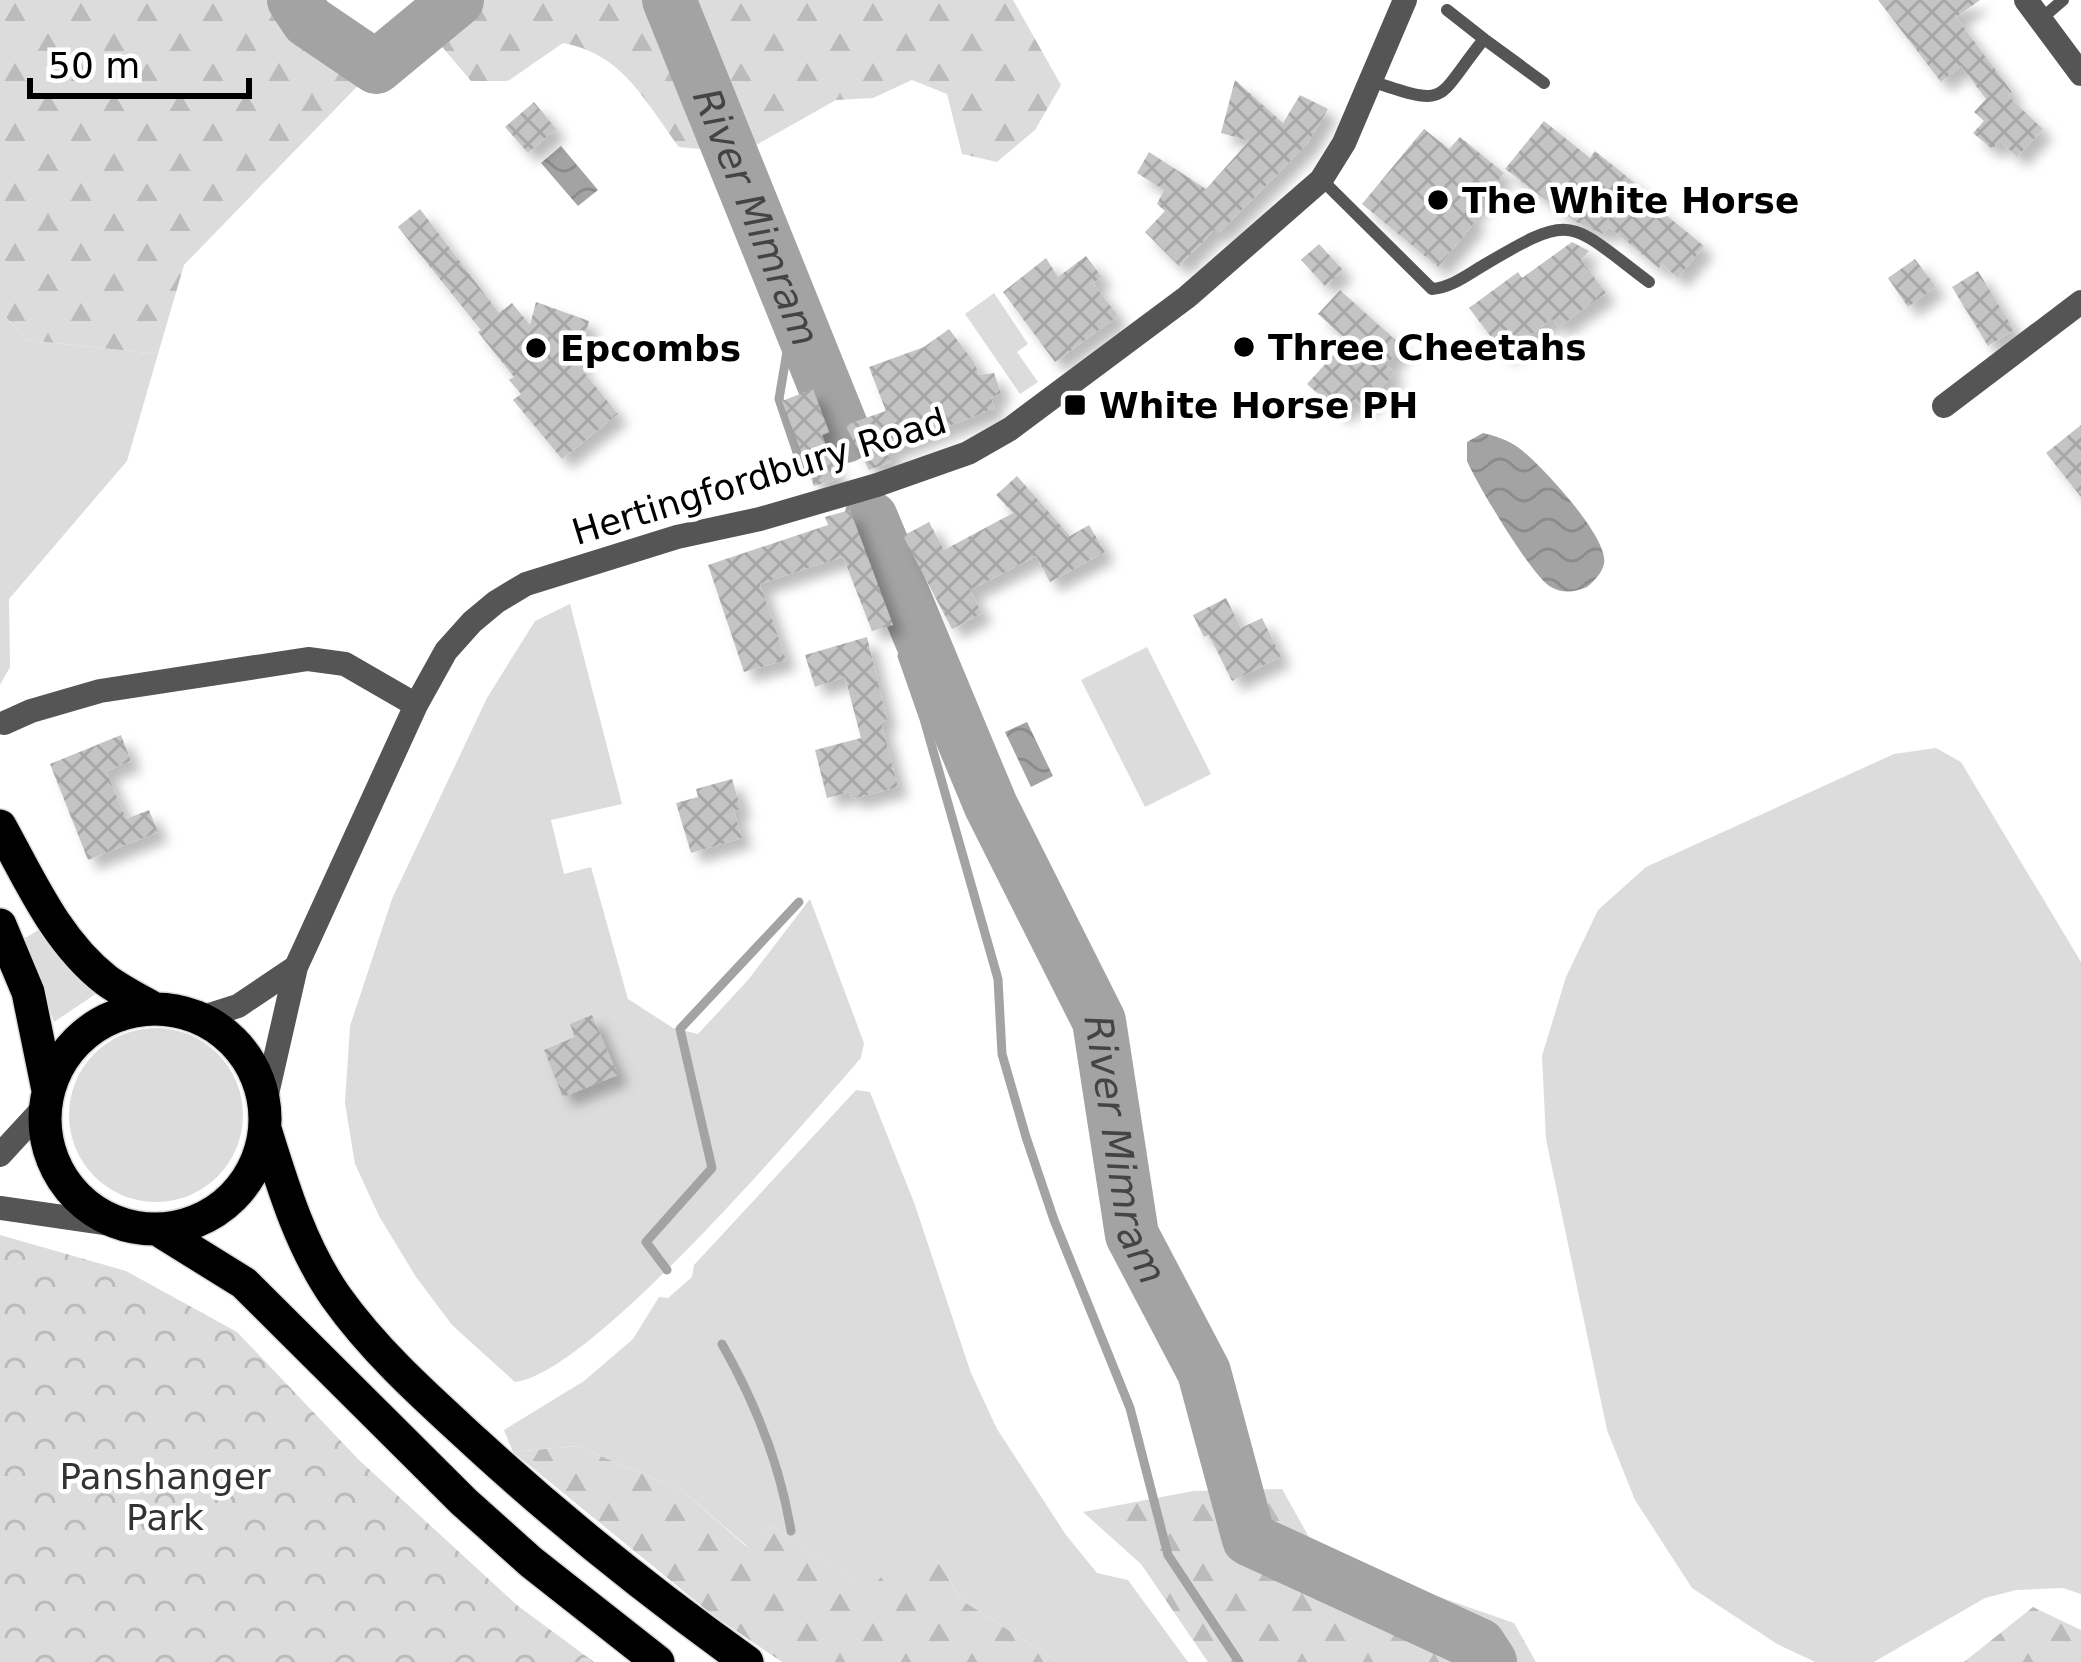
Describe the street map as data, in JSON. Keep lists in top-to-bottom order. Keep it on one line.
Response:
{"streets":{"street":["Hertingfordbury Road"]},"water":["River Mimram"],"parks":["Panshanger Park"],"places":{"other":["The White Horse","Three Cheetahs","Epcombs"],"transit":["White Horse PH"]},"scale_bar":"50 m"}
